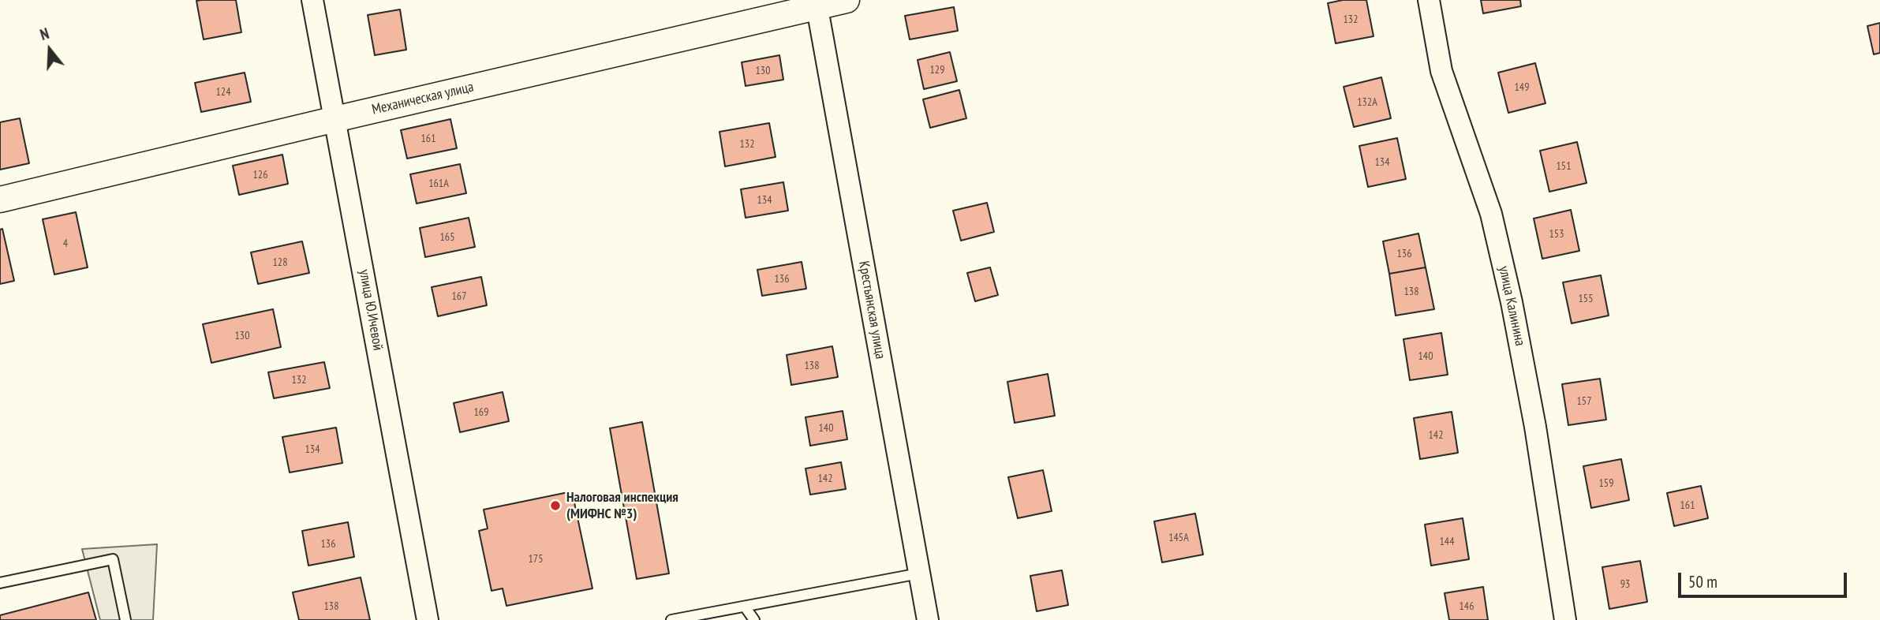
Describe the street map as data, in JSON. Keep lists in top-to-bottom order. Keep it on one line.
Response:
{"streets":{"street":["Механическая улица","улица Калинина","улица Ю.Ичевой","Крестьянская улица"]},"crossings":[["Механическая улица","улица Ю.Ичевой"],["Механическая улица","Крестьянская улица"]],"places":["Налоговая инспекция (МИФНС №3)"],"house_numbers":["132","129","130","149","124","132А","161","132","134","151","126","161А","134","153","165","4","136","128","136","138","167","155","130","140","138","132","157","169","140","142","134","142","159","161","145А","144","136","175","93","138","146"],"scale_bar":"50 m","north":"top"}
